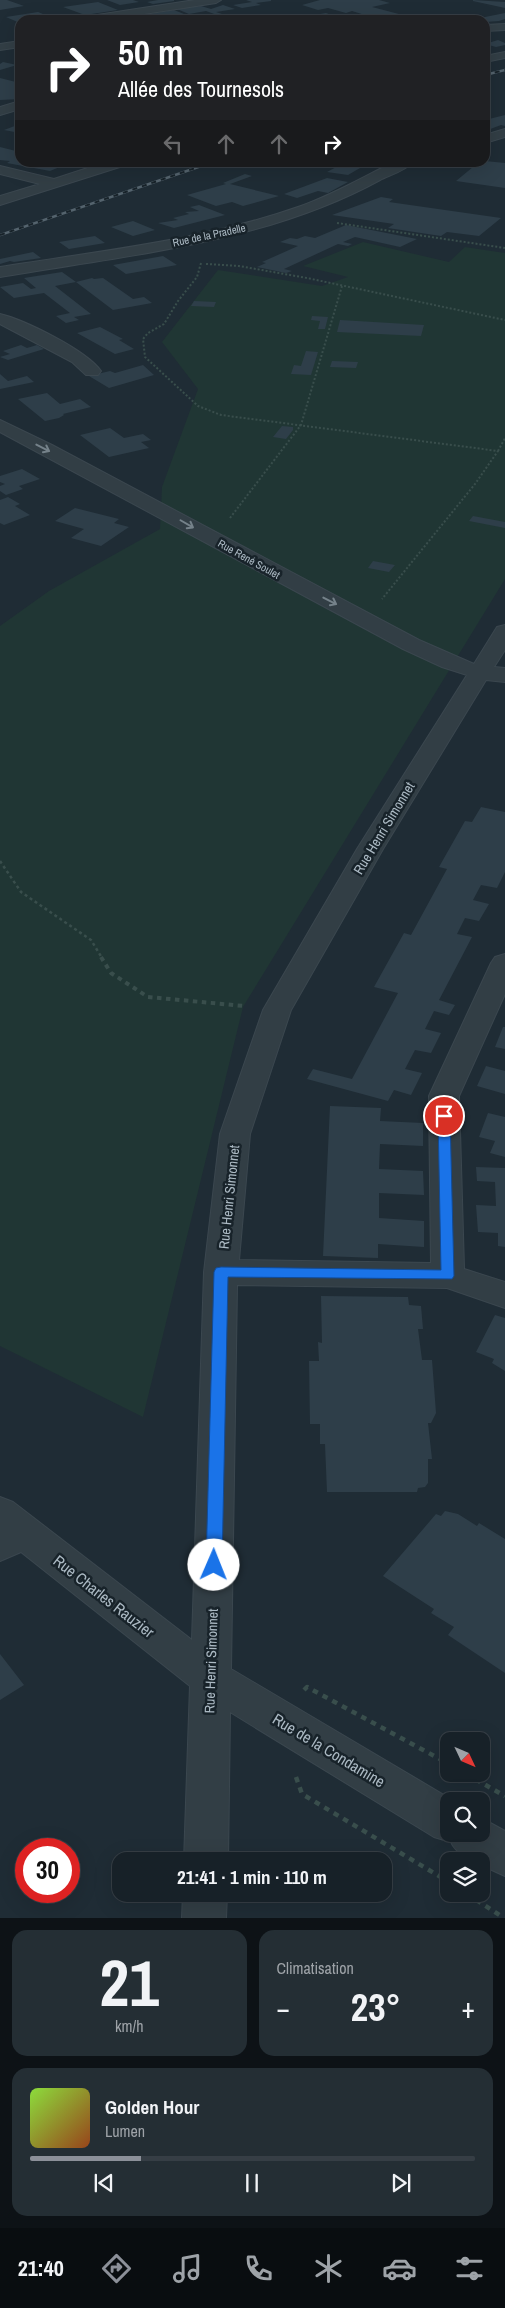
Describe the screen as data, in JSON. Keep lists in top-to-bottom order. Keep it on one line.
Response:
{"streets":{"street":["Rue de la Pradelle","Rue René Soulet","Rue Henri Simonnet","Rue Charles Rauzier","Rue de la Condamine"]},"crossings":[["Rue René Soulet","Rue Henri Simonnet"],["Rue Henri Simonnet","Rue Charles Rauzier"],["Rue Henri Simonnet","Rue de la Condamine"],["Rue Charles Rauzier","Rue de la Condamine"]],"one_way":["Rue René Soulet"],"north":"bottom right","page":{"turn":["50 m","Allée des Tournesols"],"limit":"30","trip":"21:41 · 1 min · 110 m","tile":[["21","km/h"],"Climatisation"],"heat":["−","23°","+"],"song":["Golden Hour","Lumen"],"tabs":"21:40"}}
